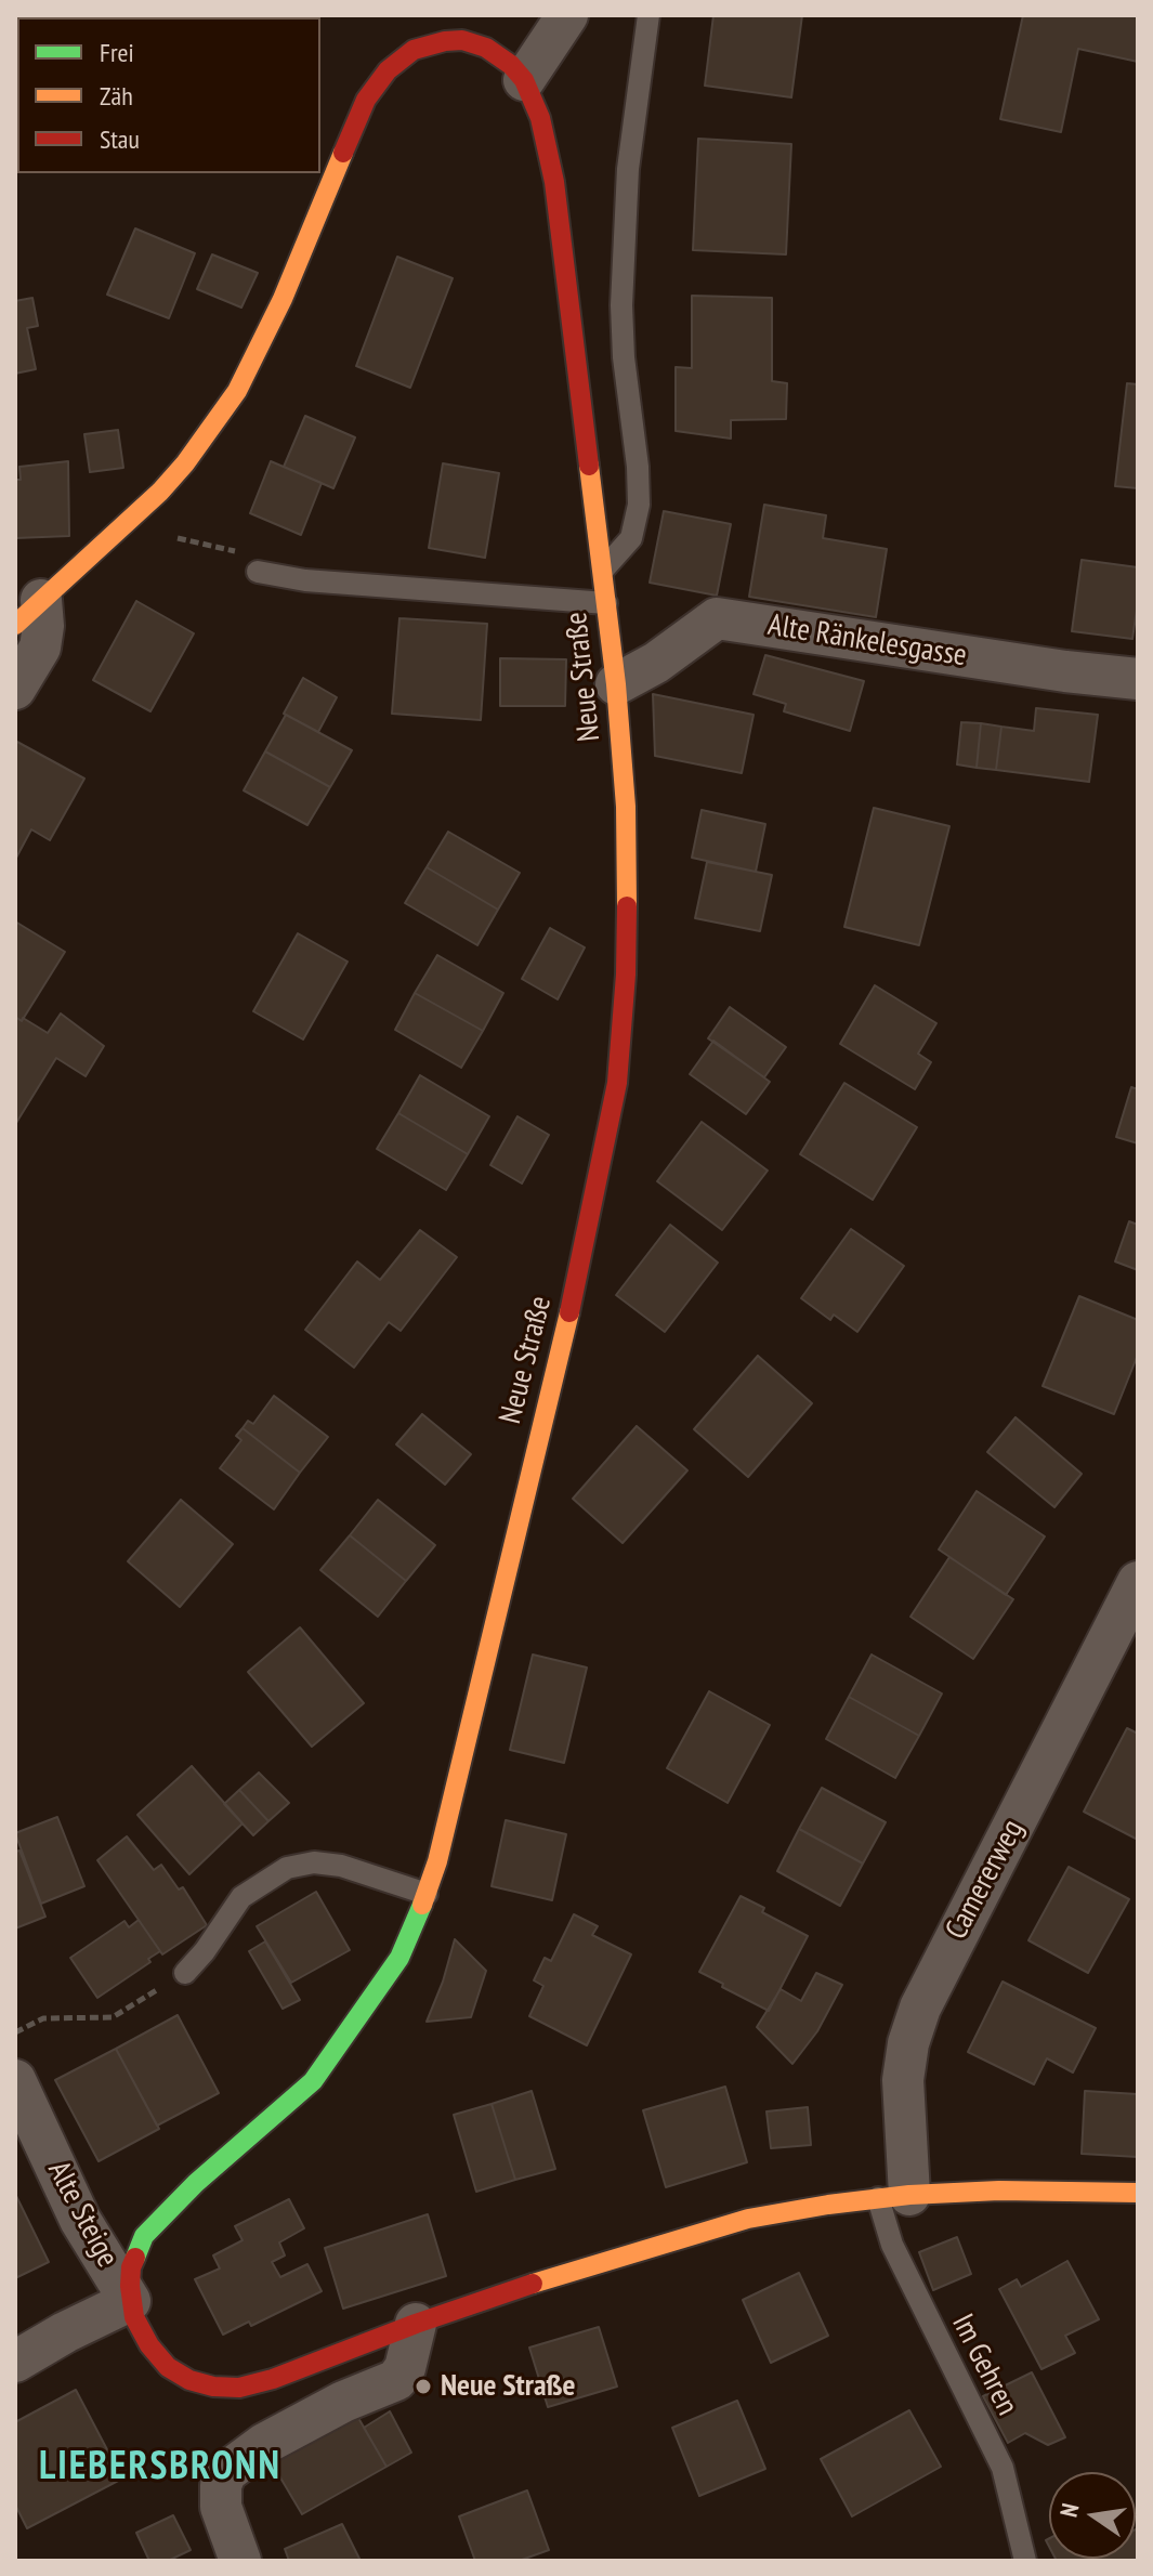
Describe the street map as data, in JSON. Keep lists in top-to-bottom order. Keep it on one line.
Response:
{"streets":{"street":["Alte Ränkelesgasse","Neue Straße","Camererweg","Alte Steige"],"lane":["Im Gehren"]},"crossings":[["Alte Ränkelesgasse","Neue Straße"],["Neue Straße","Camererweg"],["Neue Straße","Alte Steige"],["Neue Straße","Im Gehren"],["Camererweg","Im Gehren"]],"districts":["LIEBERSBRONN"],"places":["Neue Straße"],"legend":["Frei","Zäh","Stau"],"north":"left"}
